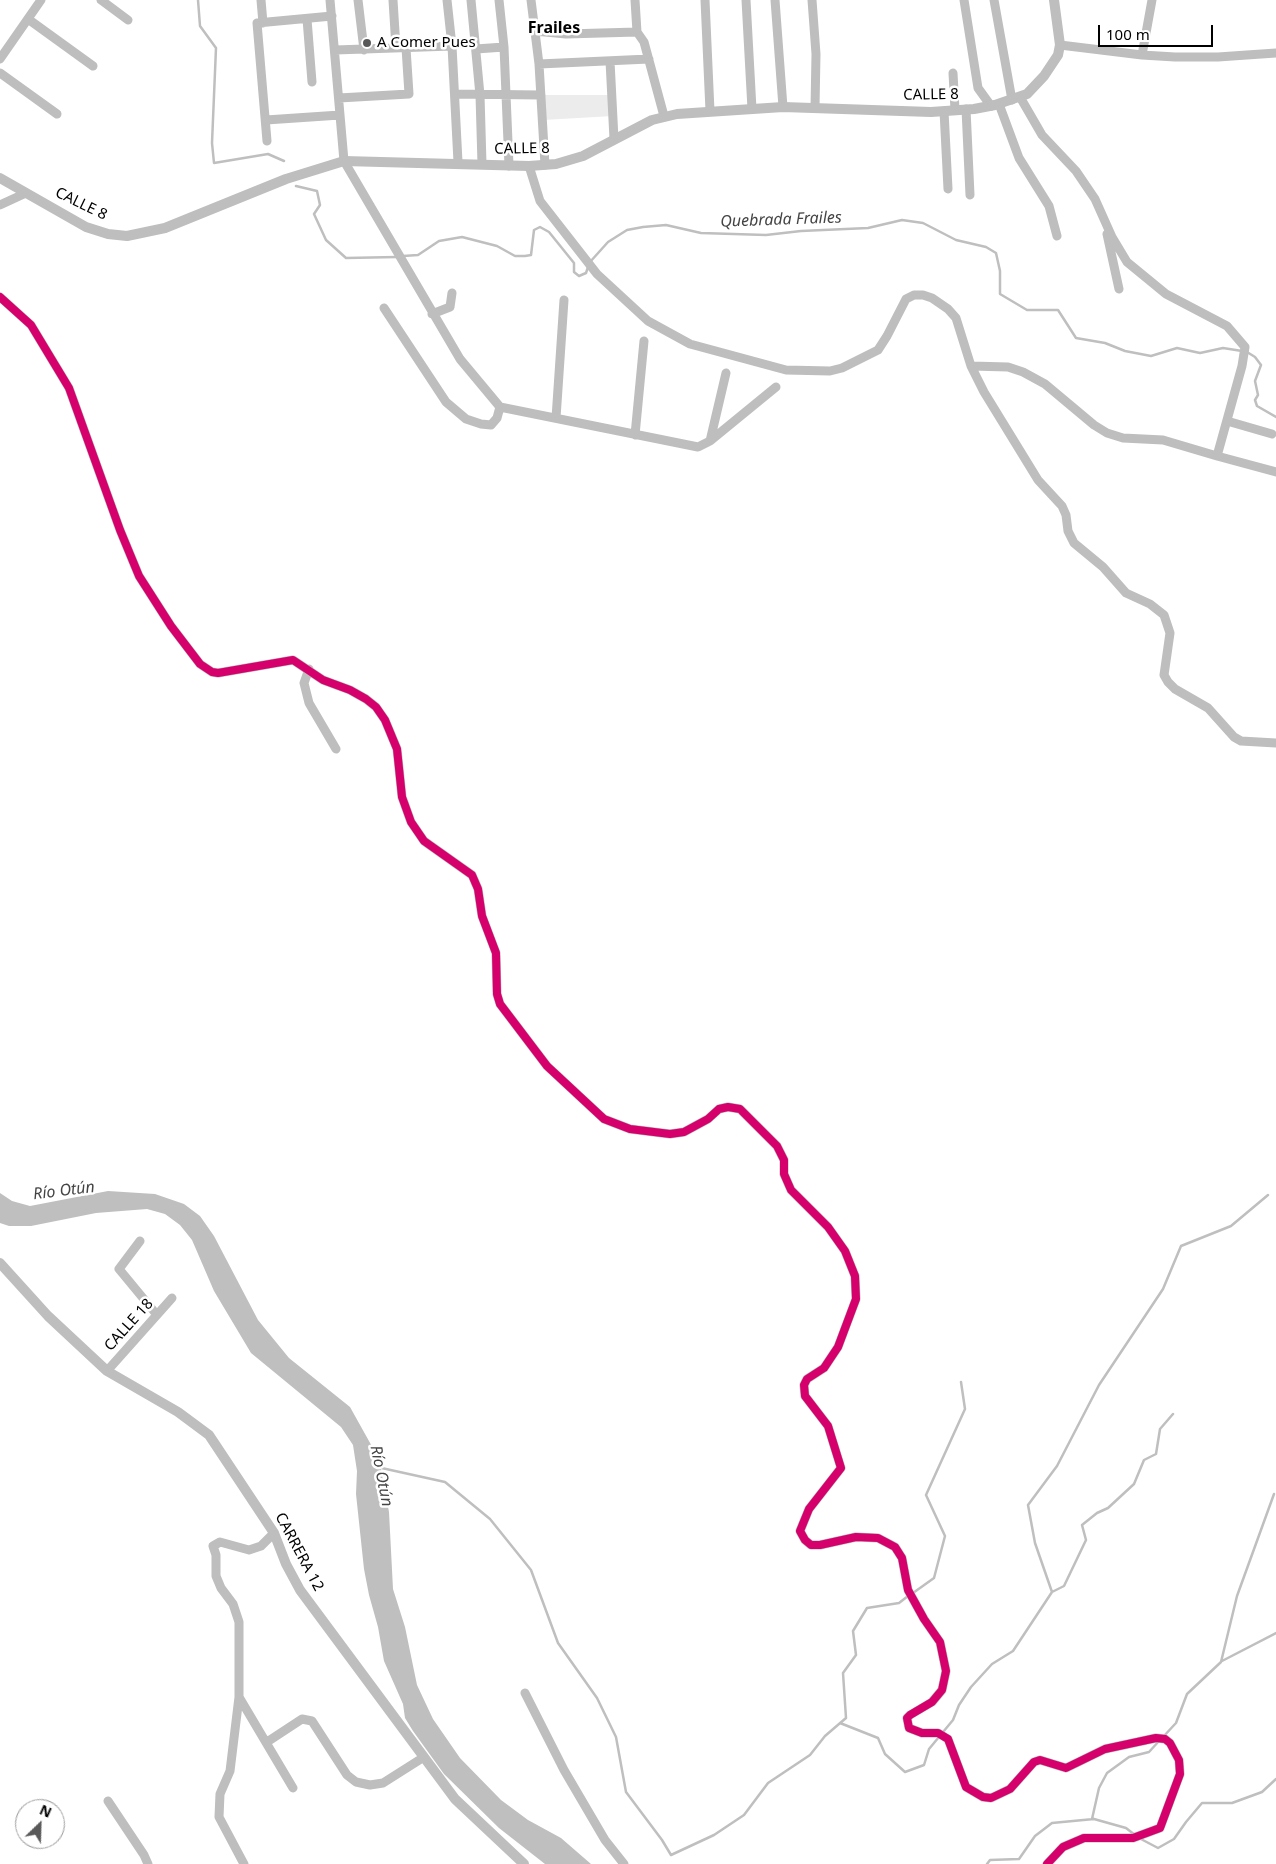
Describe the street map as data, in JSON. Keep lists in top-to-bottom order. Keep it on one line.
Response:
{"streets":{"street":["CALLE 8","CALLE 18","CARRERA 12"]},"crossings":[["CALLE 18","CARRERA 12"]],"districts":["Frailes"],"water":["Quebrada Frailes","Río Otún"],"places":["A Comer Pues"],"scale_bar":"100 m","north":"top right"}
